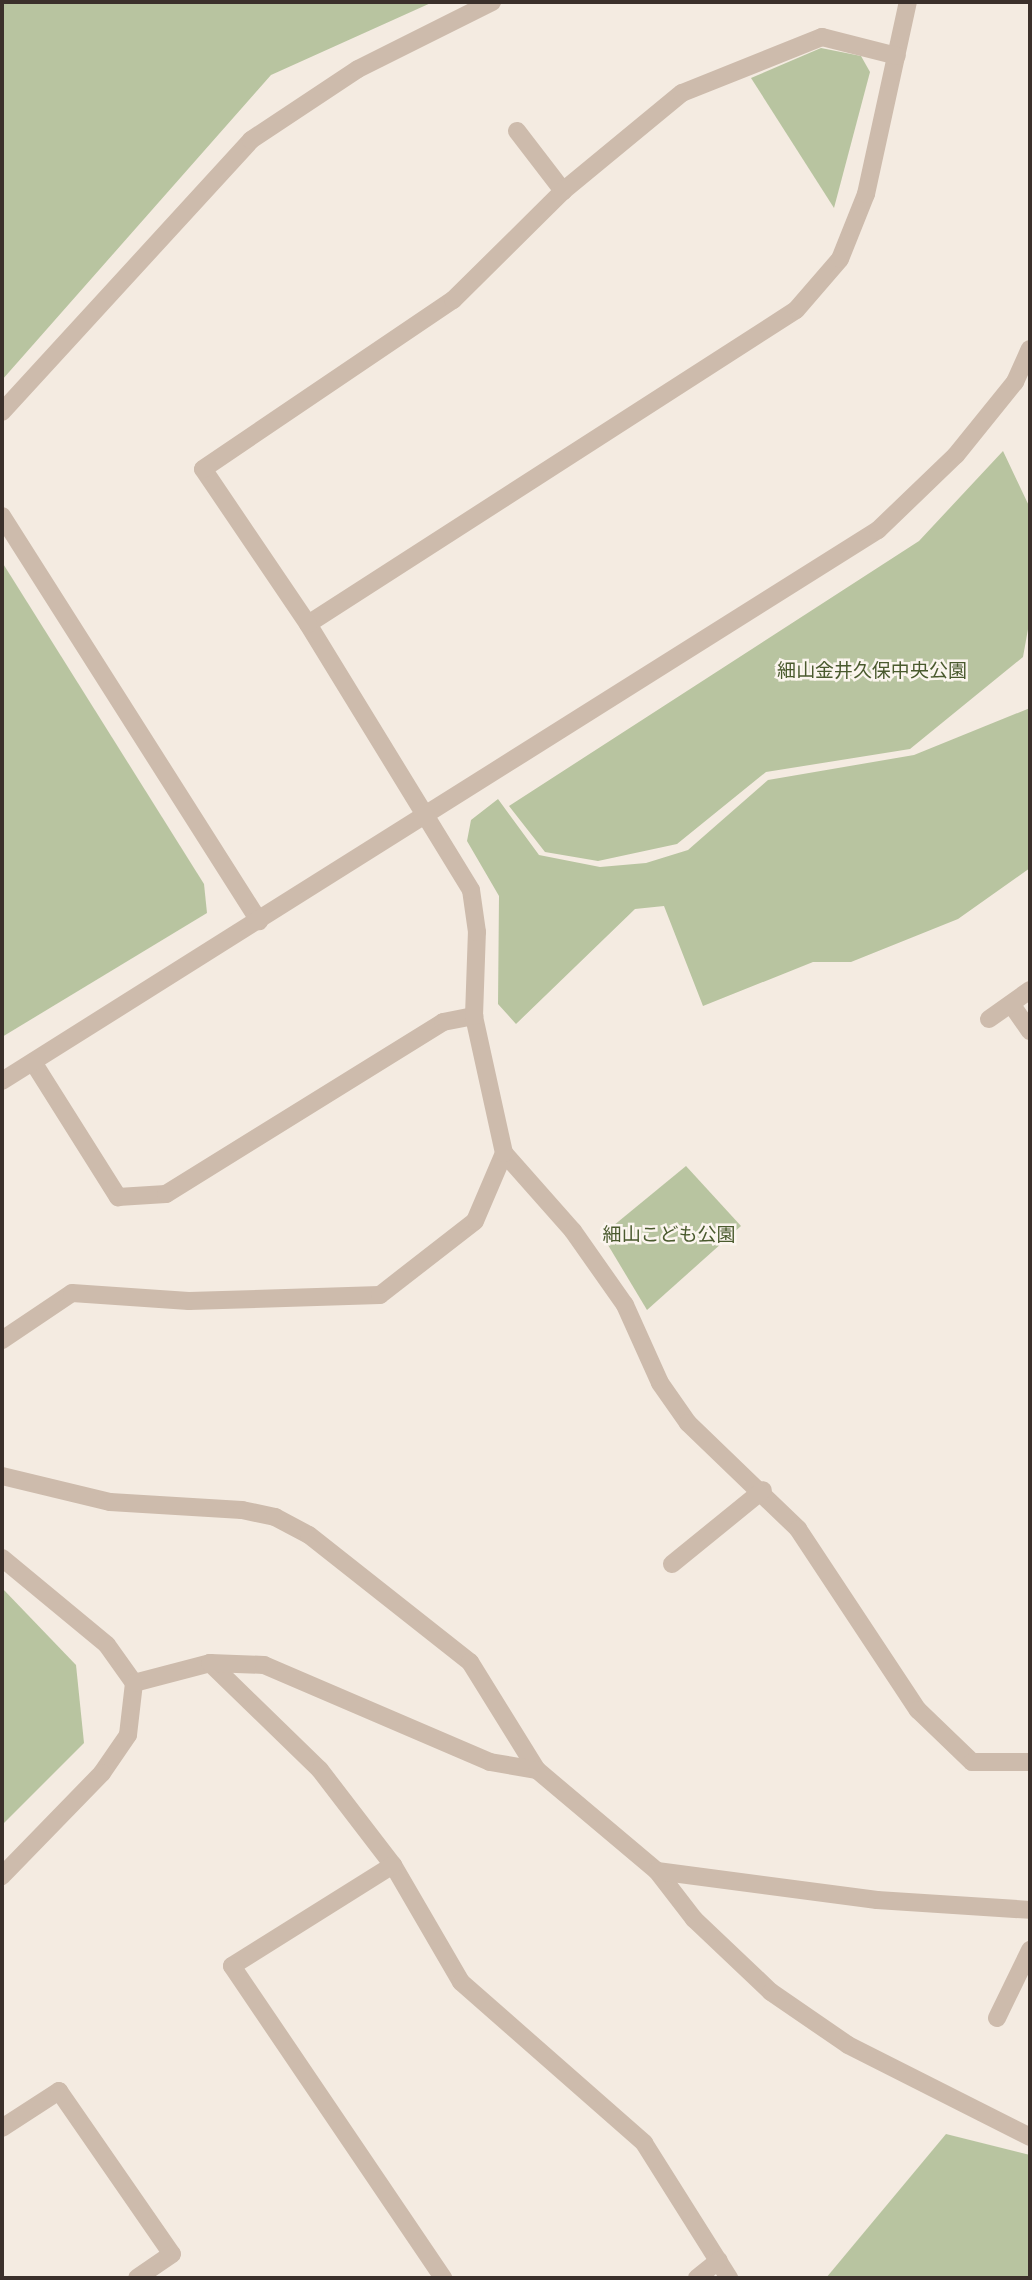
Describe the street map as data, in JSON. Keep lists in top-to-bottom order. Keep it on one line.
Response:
{"parks":["細山金井久保中央公園","細山こども公園"]}
